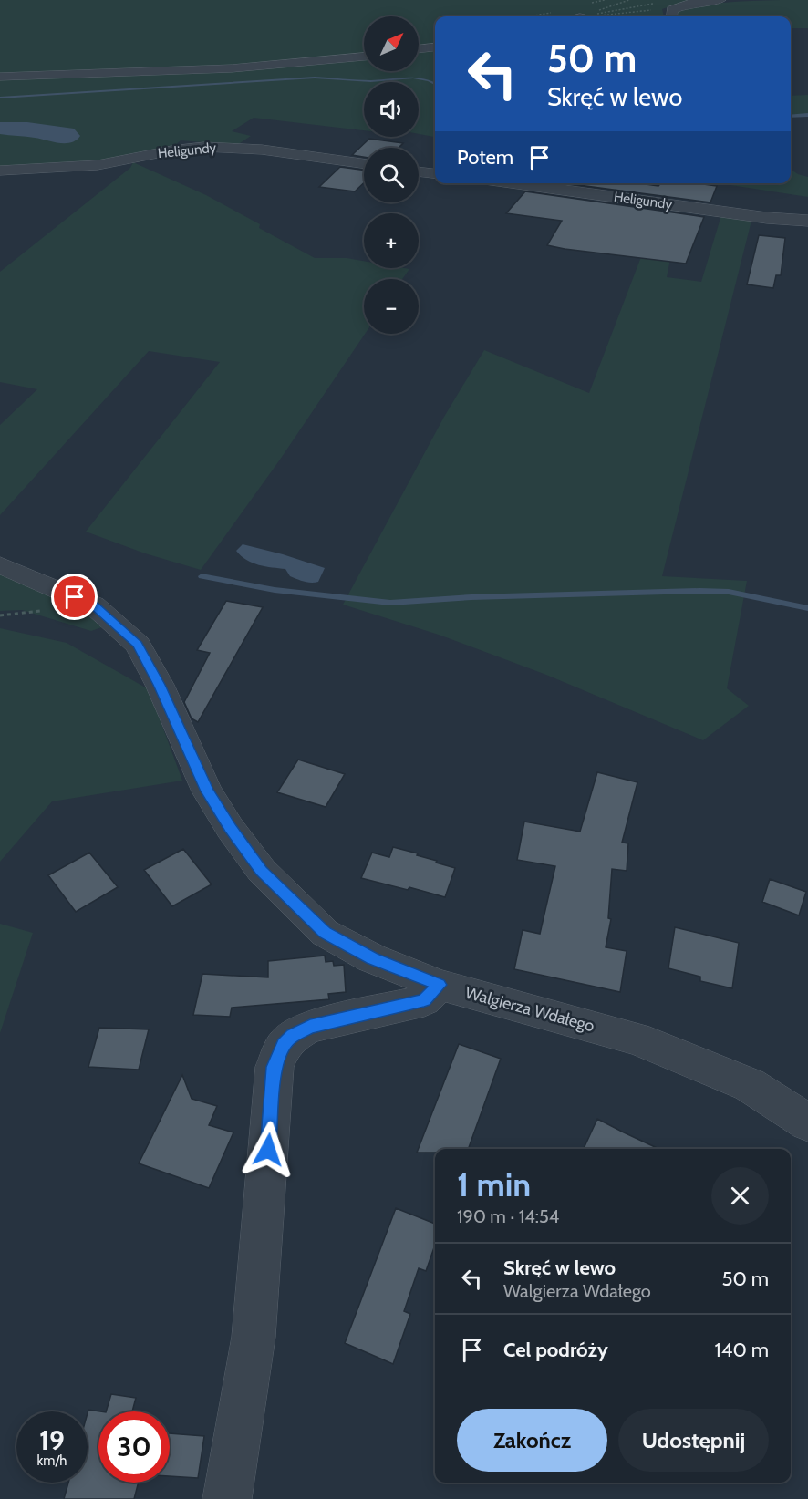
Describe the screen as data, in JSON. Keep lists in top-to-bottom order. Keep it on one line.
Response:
{"streets":{"street":["Heligundy","Walgierza Wdałego"]},"north":"top right","page":{"map_buttons":["+","−"],"turn":["50 m","Skręć w lewo"],"then":"Potem","heading":["1 min","190 m · 14:54"],"list":[{"name":"Skręć w lewo","note":"Walgierza Wdałego","value":"50 m"},{"name":"Cel podróży","value":"140 m"}],"buttons":["Zakończ","Udostępnij"],"speed":"19 km/h","limit":"30"}}
